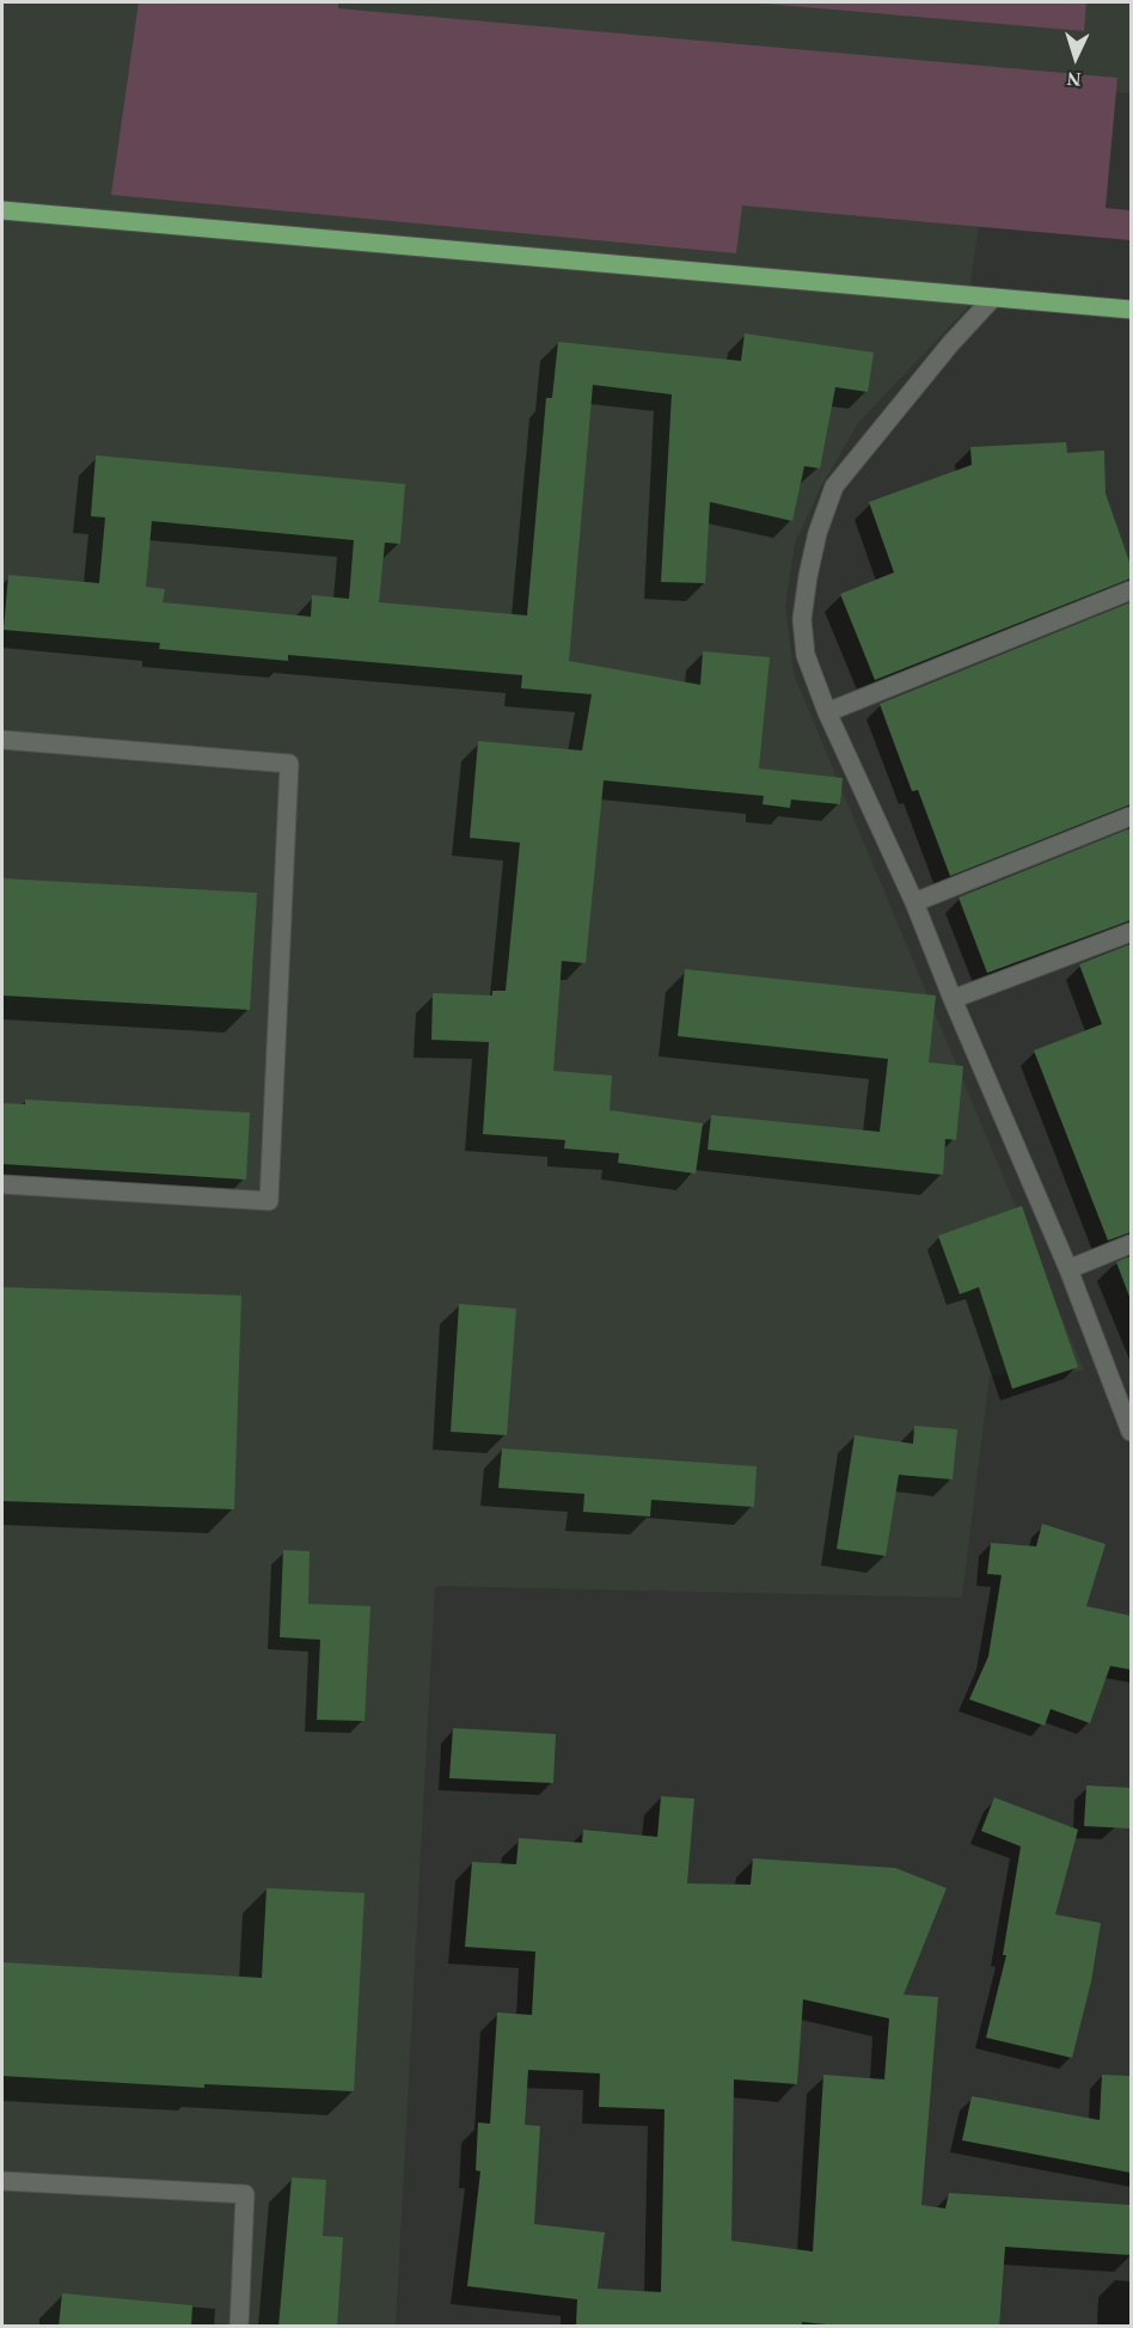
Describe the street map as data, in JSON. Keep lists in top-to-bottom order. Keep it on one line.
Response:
{"north":"bottom"}
